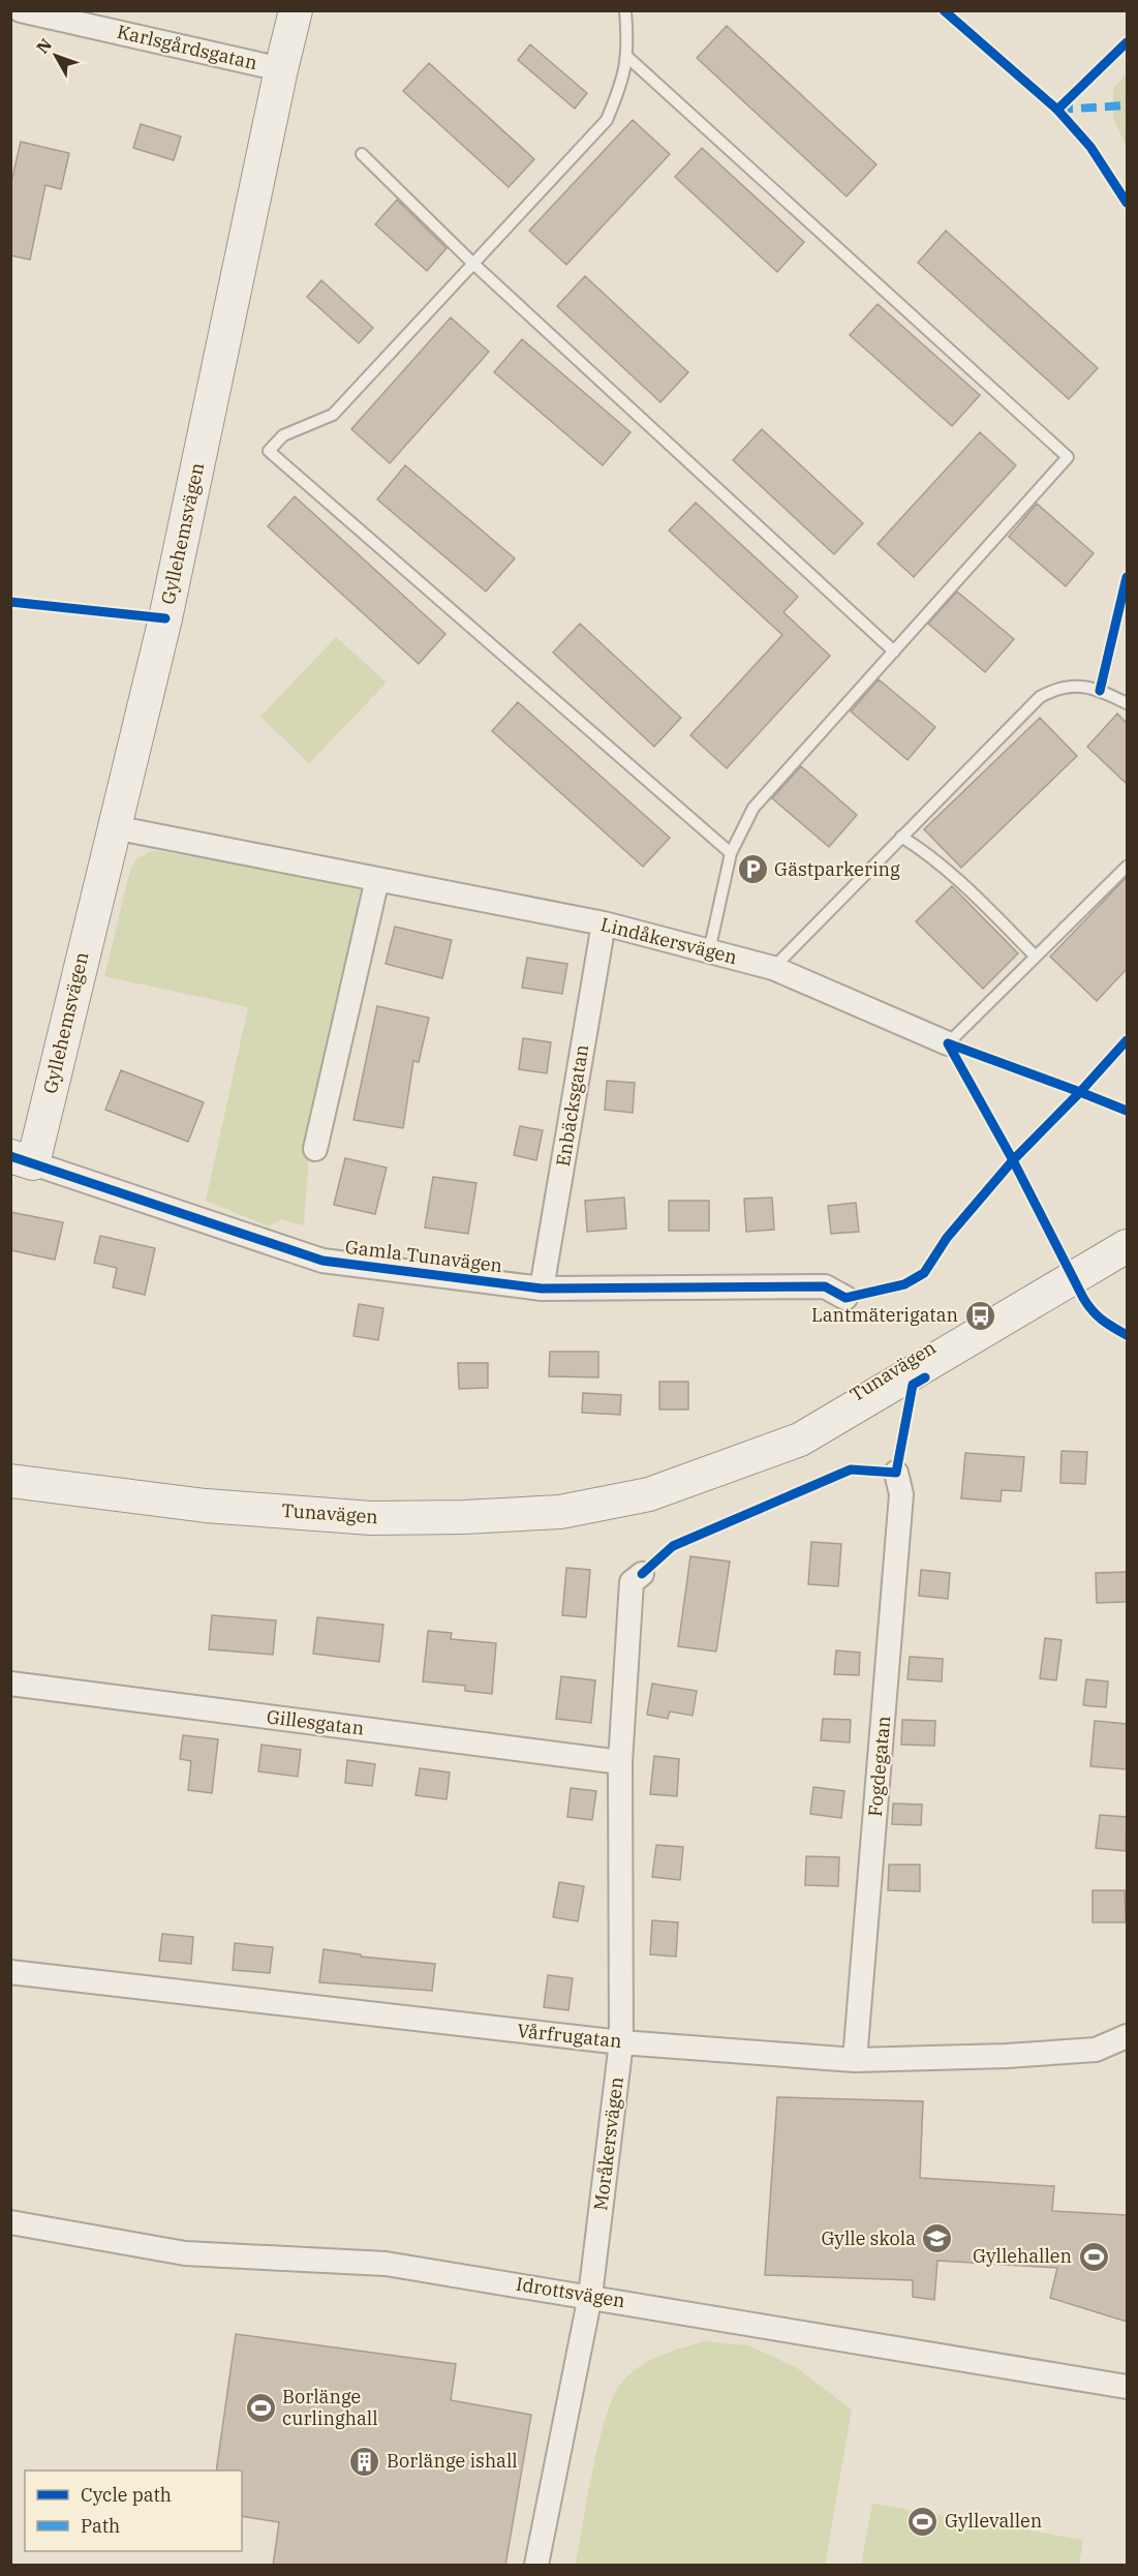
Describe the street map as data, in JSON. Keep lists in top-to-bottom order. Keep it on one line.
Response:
{"streets":{"street":["Karlsgårdsgatan","Gyllehemsvägen","Lindåkersvägen","Enbäcksgatan","Gamla Tunavägen","Tunavägen","Gillesgatan","Fogdegatan","Vårfrugatan","Moråkersvägen","Idrottsvägen"]},"crossings":[["Karlsgårdsgatan","Gyllehemsvägen"],["Gyllehemsvägen","Lindåkersvägen"],["Gyllehemsvägen","Gamla Tunavägen"],["Lindåkersvägen","Enbäcksgatan"],["Enbäcksgatan","Gamla Tunavägen"],["Gillesgatan","Moråkersvägen"],["Fogdegatan","Vårfrugatan"],["Vårfrugatan","Moråkersvägen"],["Moråkersvägen","Idrottsvägen"]],"places":{"parking":["Gästparkering"],"bus stop":["Lantmäterigatan"],"school or university":["Gylle skola"],"sports":["Gyllehallen","Borlänge curlinghall","Gyllevallen"],"building":["Borlänge ishall"]},"legend":["Cycle path","Path"],"north":"top left"}
